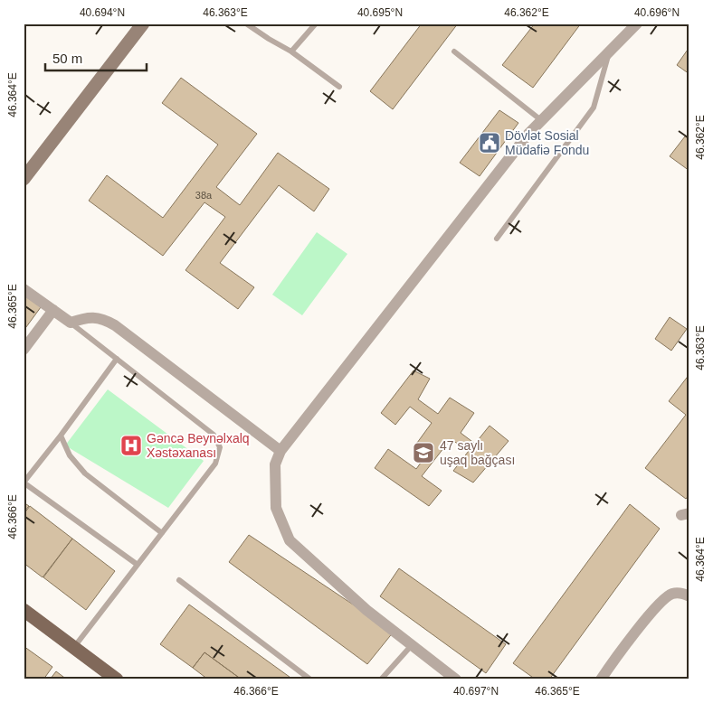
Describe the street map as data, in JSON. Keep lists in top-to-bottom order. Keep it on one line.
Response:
{"places":{"public building":["Dövlət Sosial Müdafiə Fondu"],"hospital":["Gəncə Beynəlxalq Xəstəxanası"],"school or university":["47 saylı uşaq bağçası"]},"house_numbers":["38a"],"scale_bar":"50 m","coordinates":["40.694°N","46.363°E","40.695°N","46.362°E","40.696°N","46.364°E","46.365°E","46.366°E","40.697°N"]}
